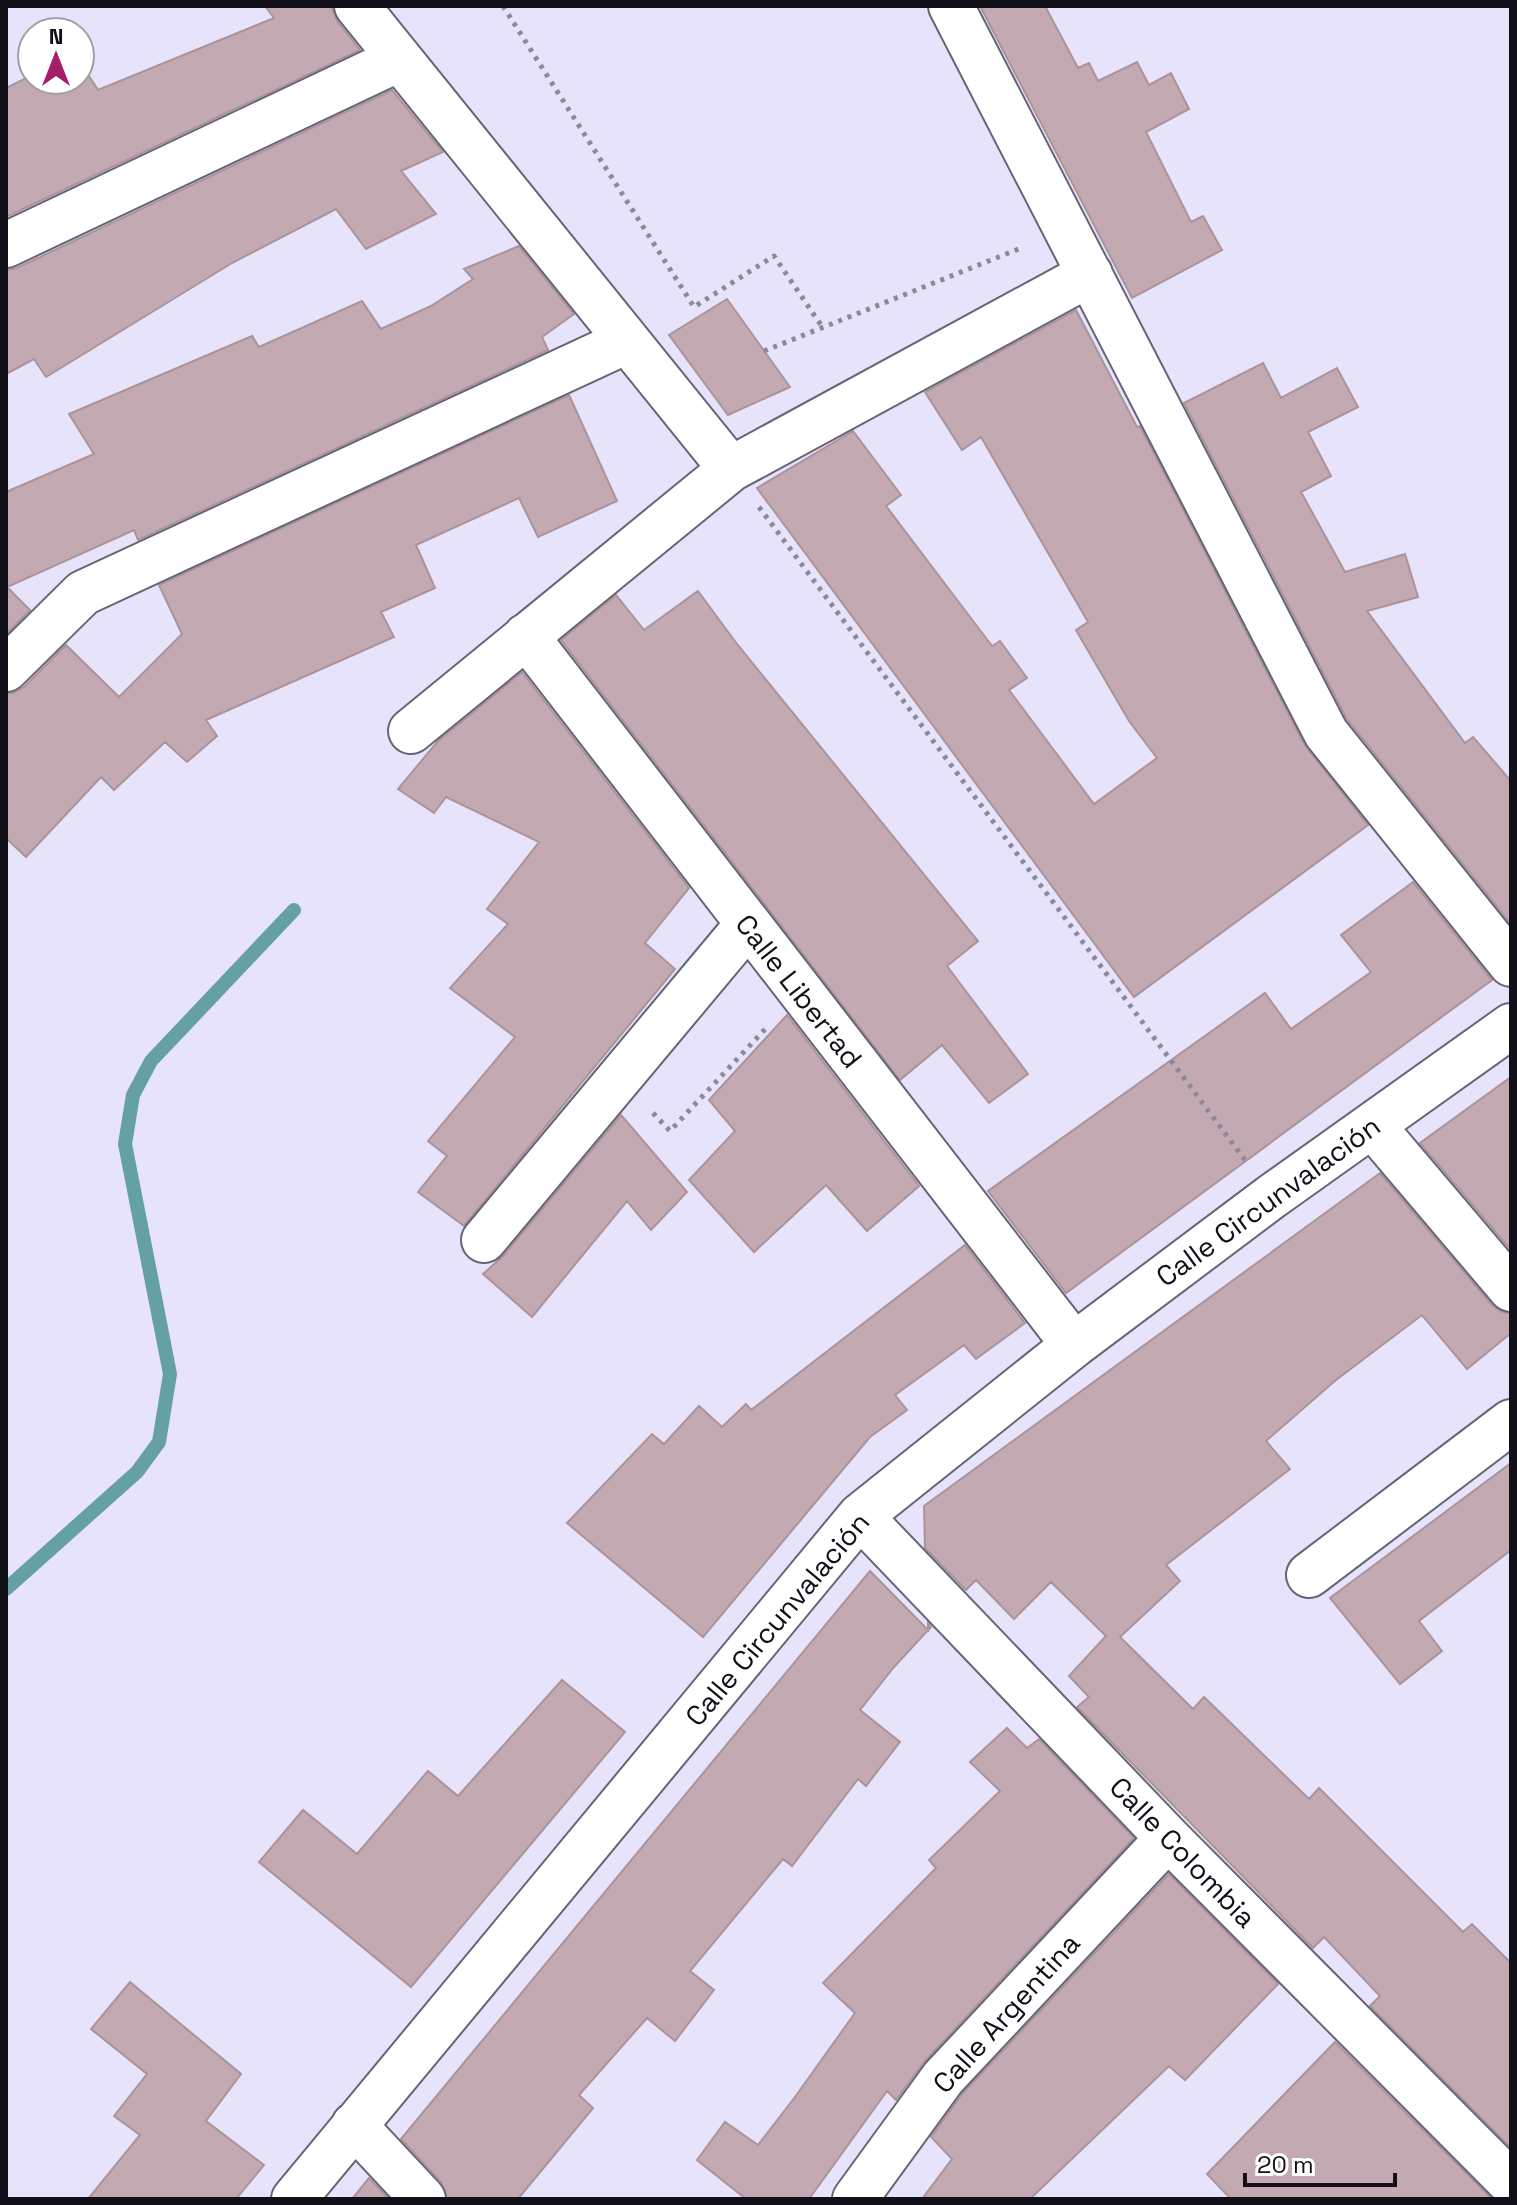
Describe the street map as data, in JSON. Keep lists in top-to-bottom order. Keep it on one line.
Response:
{"streets":{"street":["Calle Libertad","Calle Circunvalación","Calle Colombia","Calle Argentina"]},"crossings":[["Calle Libertad","Calle Circunvalación"],["Calle Circunvalación","Calle Colombia"],["Calle Colombia","Calle Argentina"]],"scale_bar":"20 m","north":"top"}
